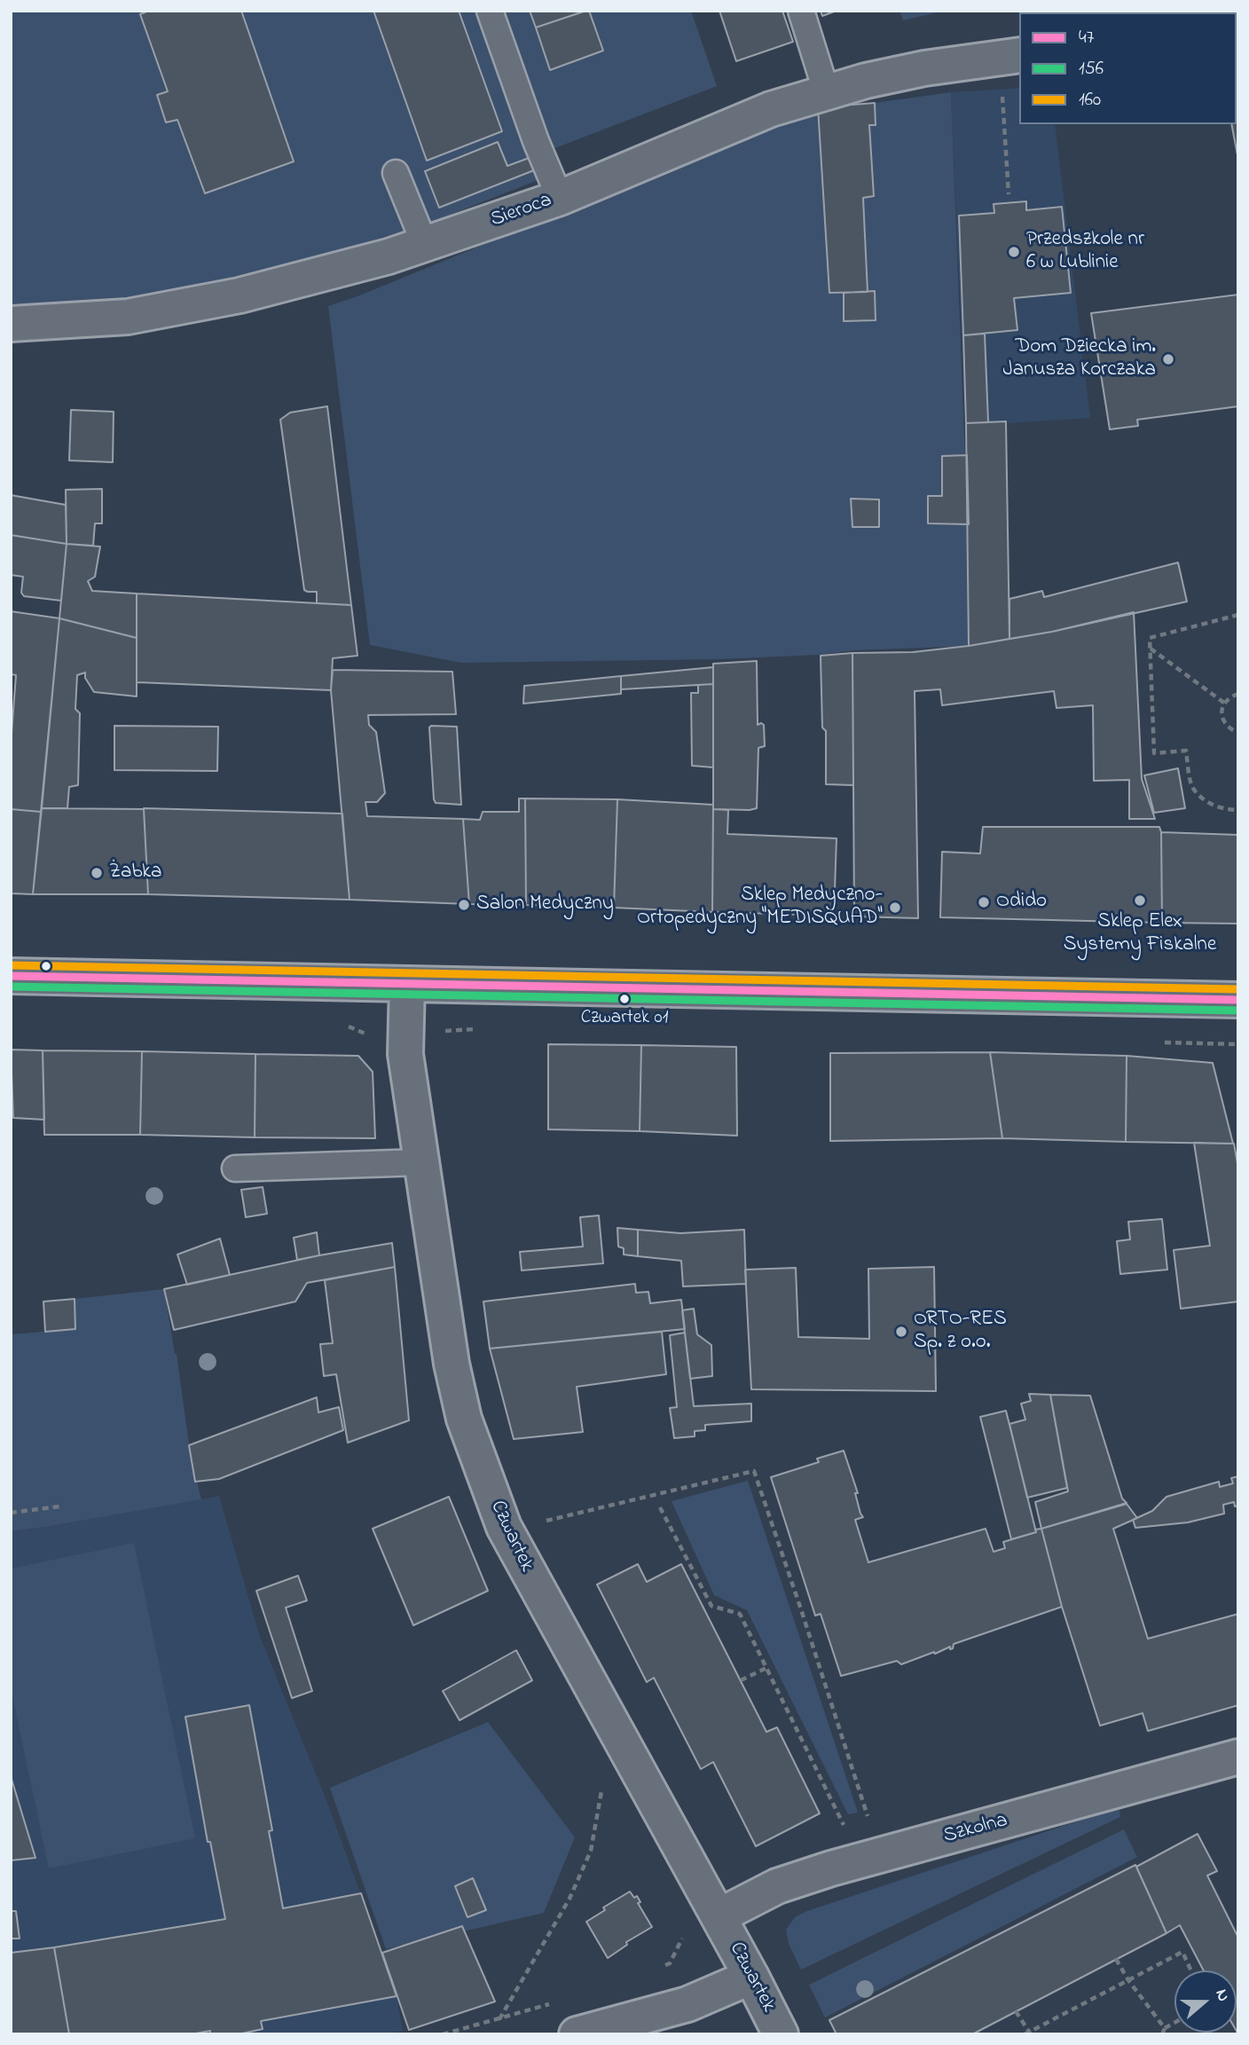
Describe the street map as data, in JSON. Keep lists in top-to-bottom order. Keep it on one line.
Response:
{"streets":{"street":["Sieroca","Czwartek","Szkolna"]},"crossings":[["Czwartek","Szkolna"]],"places":["Przedszkole nr 6 w Lublinie","Dom Dziecka im. Janusza Korczaka","Żabka","Sklep Elex Systemy Fiskalne","Odido","Salon Medyczny","Sklep Medyczno- Ortopedyczny \"MEDISQUAD\"","Czwartek 01","ORTO-RES Sp. z o.o."],"lines":["transit line 160","transit line 47","transit line 156"],"legend":["47","156","160"],"north":"right"}
